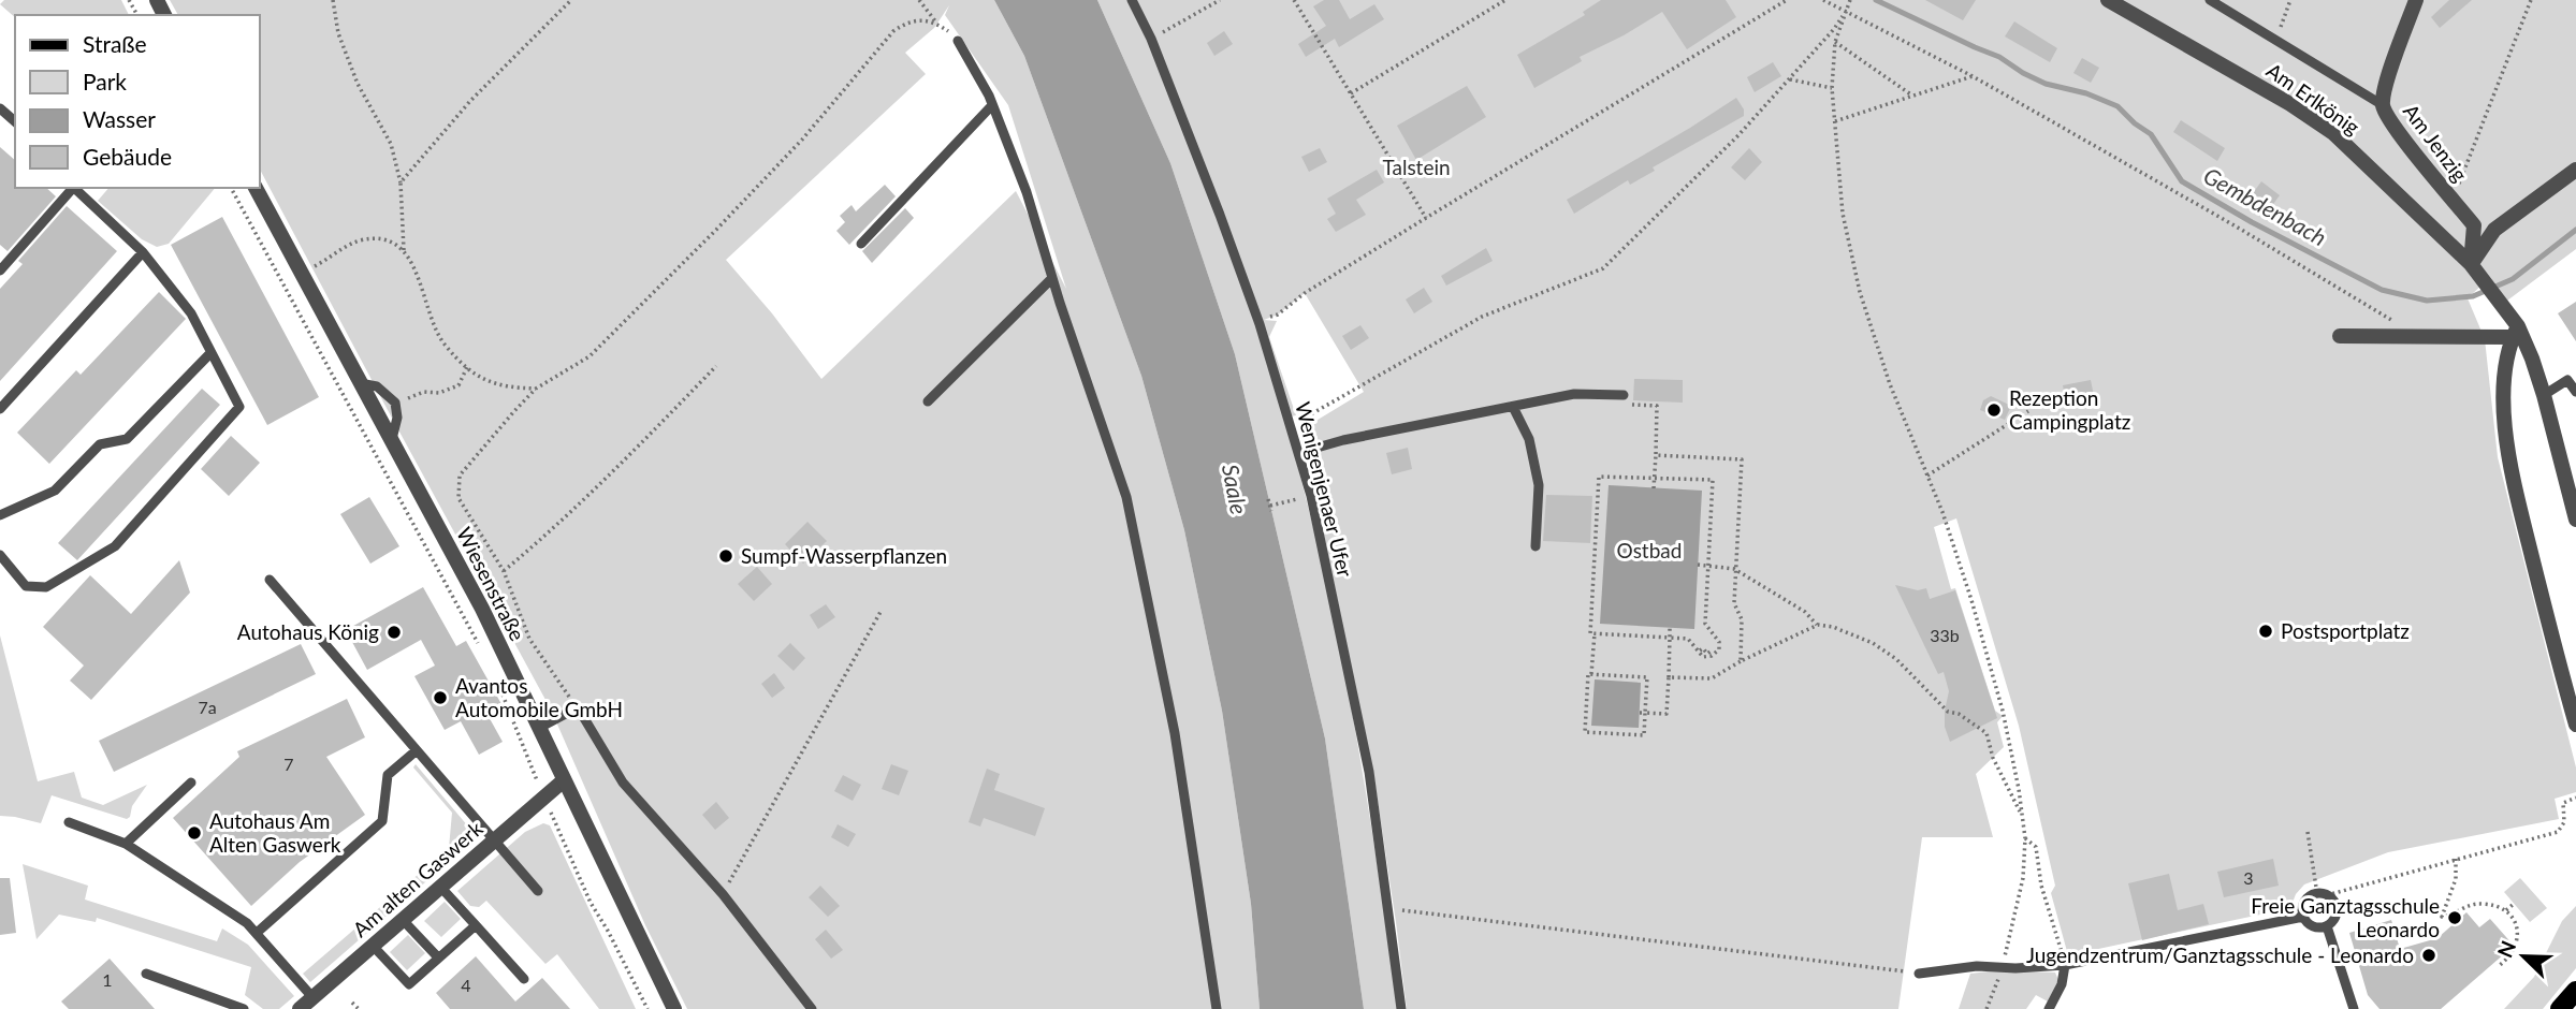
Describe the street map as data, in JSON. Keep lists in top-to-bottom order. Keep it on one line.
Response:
{"streets":{"street":["Am Erlkönig","Am Jenzig","Wiesenstraße","Am alten Gaswerk"],"lane":["Wenigenjenaer Ufer"]},"crossings":[["Am Erlkönig","Am Jenzig"],["Wiesenstraße","Am alten Gaswerk"]],"water":["Gembdenbach","Saale"],"parks":["Talstein","Ostbad"],"places":["Rezeption Campingplatz","Sumpf-Wasserpflanzen","Postsportplatz","Autohaus König","Avantos Automobile GmbH","Autohaus Am Alten Gaswerk","Freie Ganztagsschule Leonardo","Jugendzentrum/Ganztagsschule - Leonardo"],"house_numbers":["33b","7a","7","3","1","4"],"legend":["Straße","Park","Wasser","Gebäude"],"north":"top left"}
